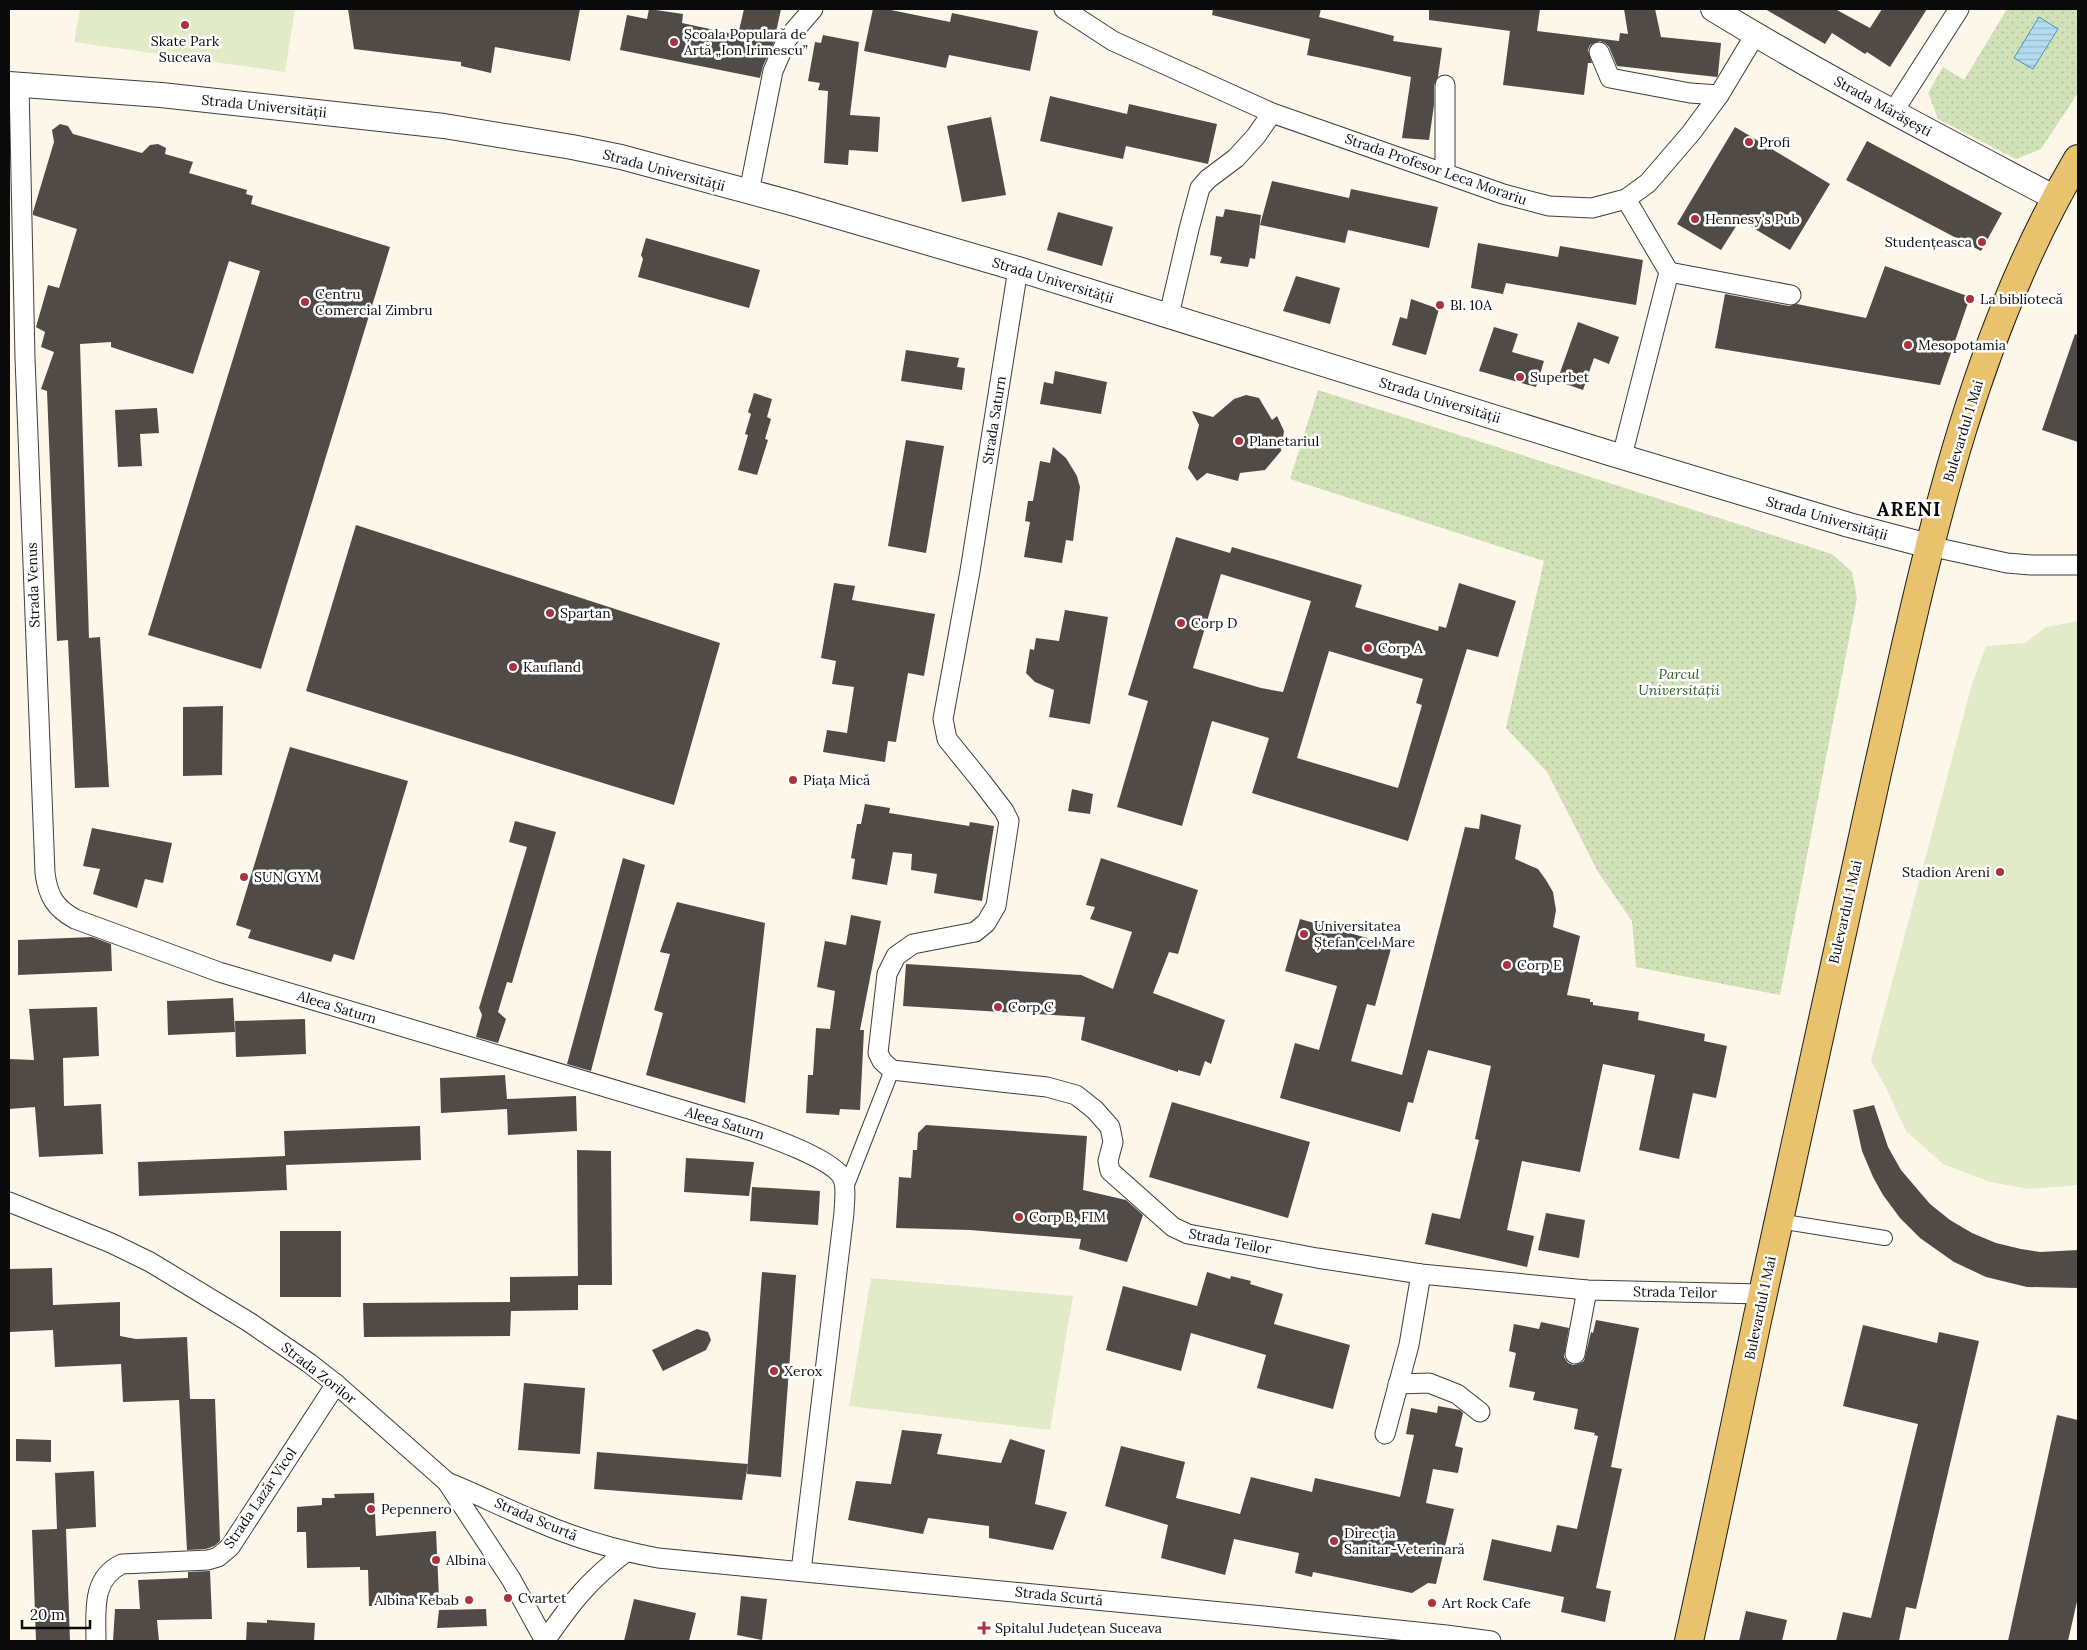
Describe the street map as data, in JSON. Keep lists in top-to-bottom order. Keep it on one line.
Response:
{"streets":{"main road":["Bulevardul 1 Mai"],"street":["Strada Universității","Strada Mărășești","Strada Profesor Leca Morariu","Strada Saturn","Strada Venus","Aleea Saturn","Strada Teilor","Strada Zorilor","Strada Lazăr Vicol","Strada Scurtă"]},"crossings":[["Strada Universității","Strada Saturn"],["Strada Universității","Bulevardul 1 Mai"],["Strada Universității","Strada Venus"],["Strada Mărășești","Strada Profesor Leca Morariu"],["Strada Mărășești","Bulevardul 1 Mai"],["Strada Saturn","Strada Teilor"],["Bulevardul 1 Mai","Strada Teilor"],["Strada Venus","Aleea Saturn"],["Strada Zorilor","Strada Lazăr Vicol"],["Strada Zorilor","Strada Scurtă"]],"districts":["ARENI"],"parks":["Parcul Universității"],"places":{"other":["Skate Park Suceava","Școala Populară de Artă „Ion Irimescu”","Profi","Hennesy's Pub","Studențeasca","La bibliotecă","Centru Comercial Zimbru","Bl. 10A","Mesopotamia","Superbet","Planetariul","Spartan","Corp D","Corp A","Kaufland","Piața Mică","Stadion Areni","SUN GYM","Universitatea Ștefan cel Mare","Corp E","Corp C","Corp B, FIM","Xerox","Pepennero","Direcția Sanitar-Veterinară","Albina","Cvartet","Albina Kebab","Art Rock Cafe"],"health":["Spitalul Județean Suceava"]},"scale_bar":"20 m"}
